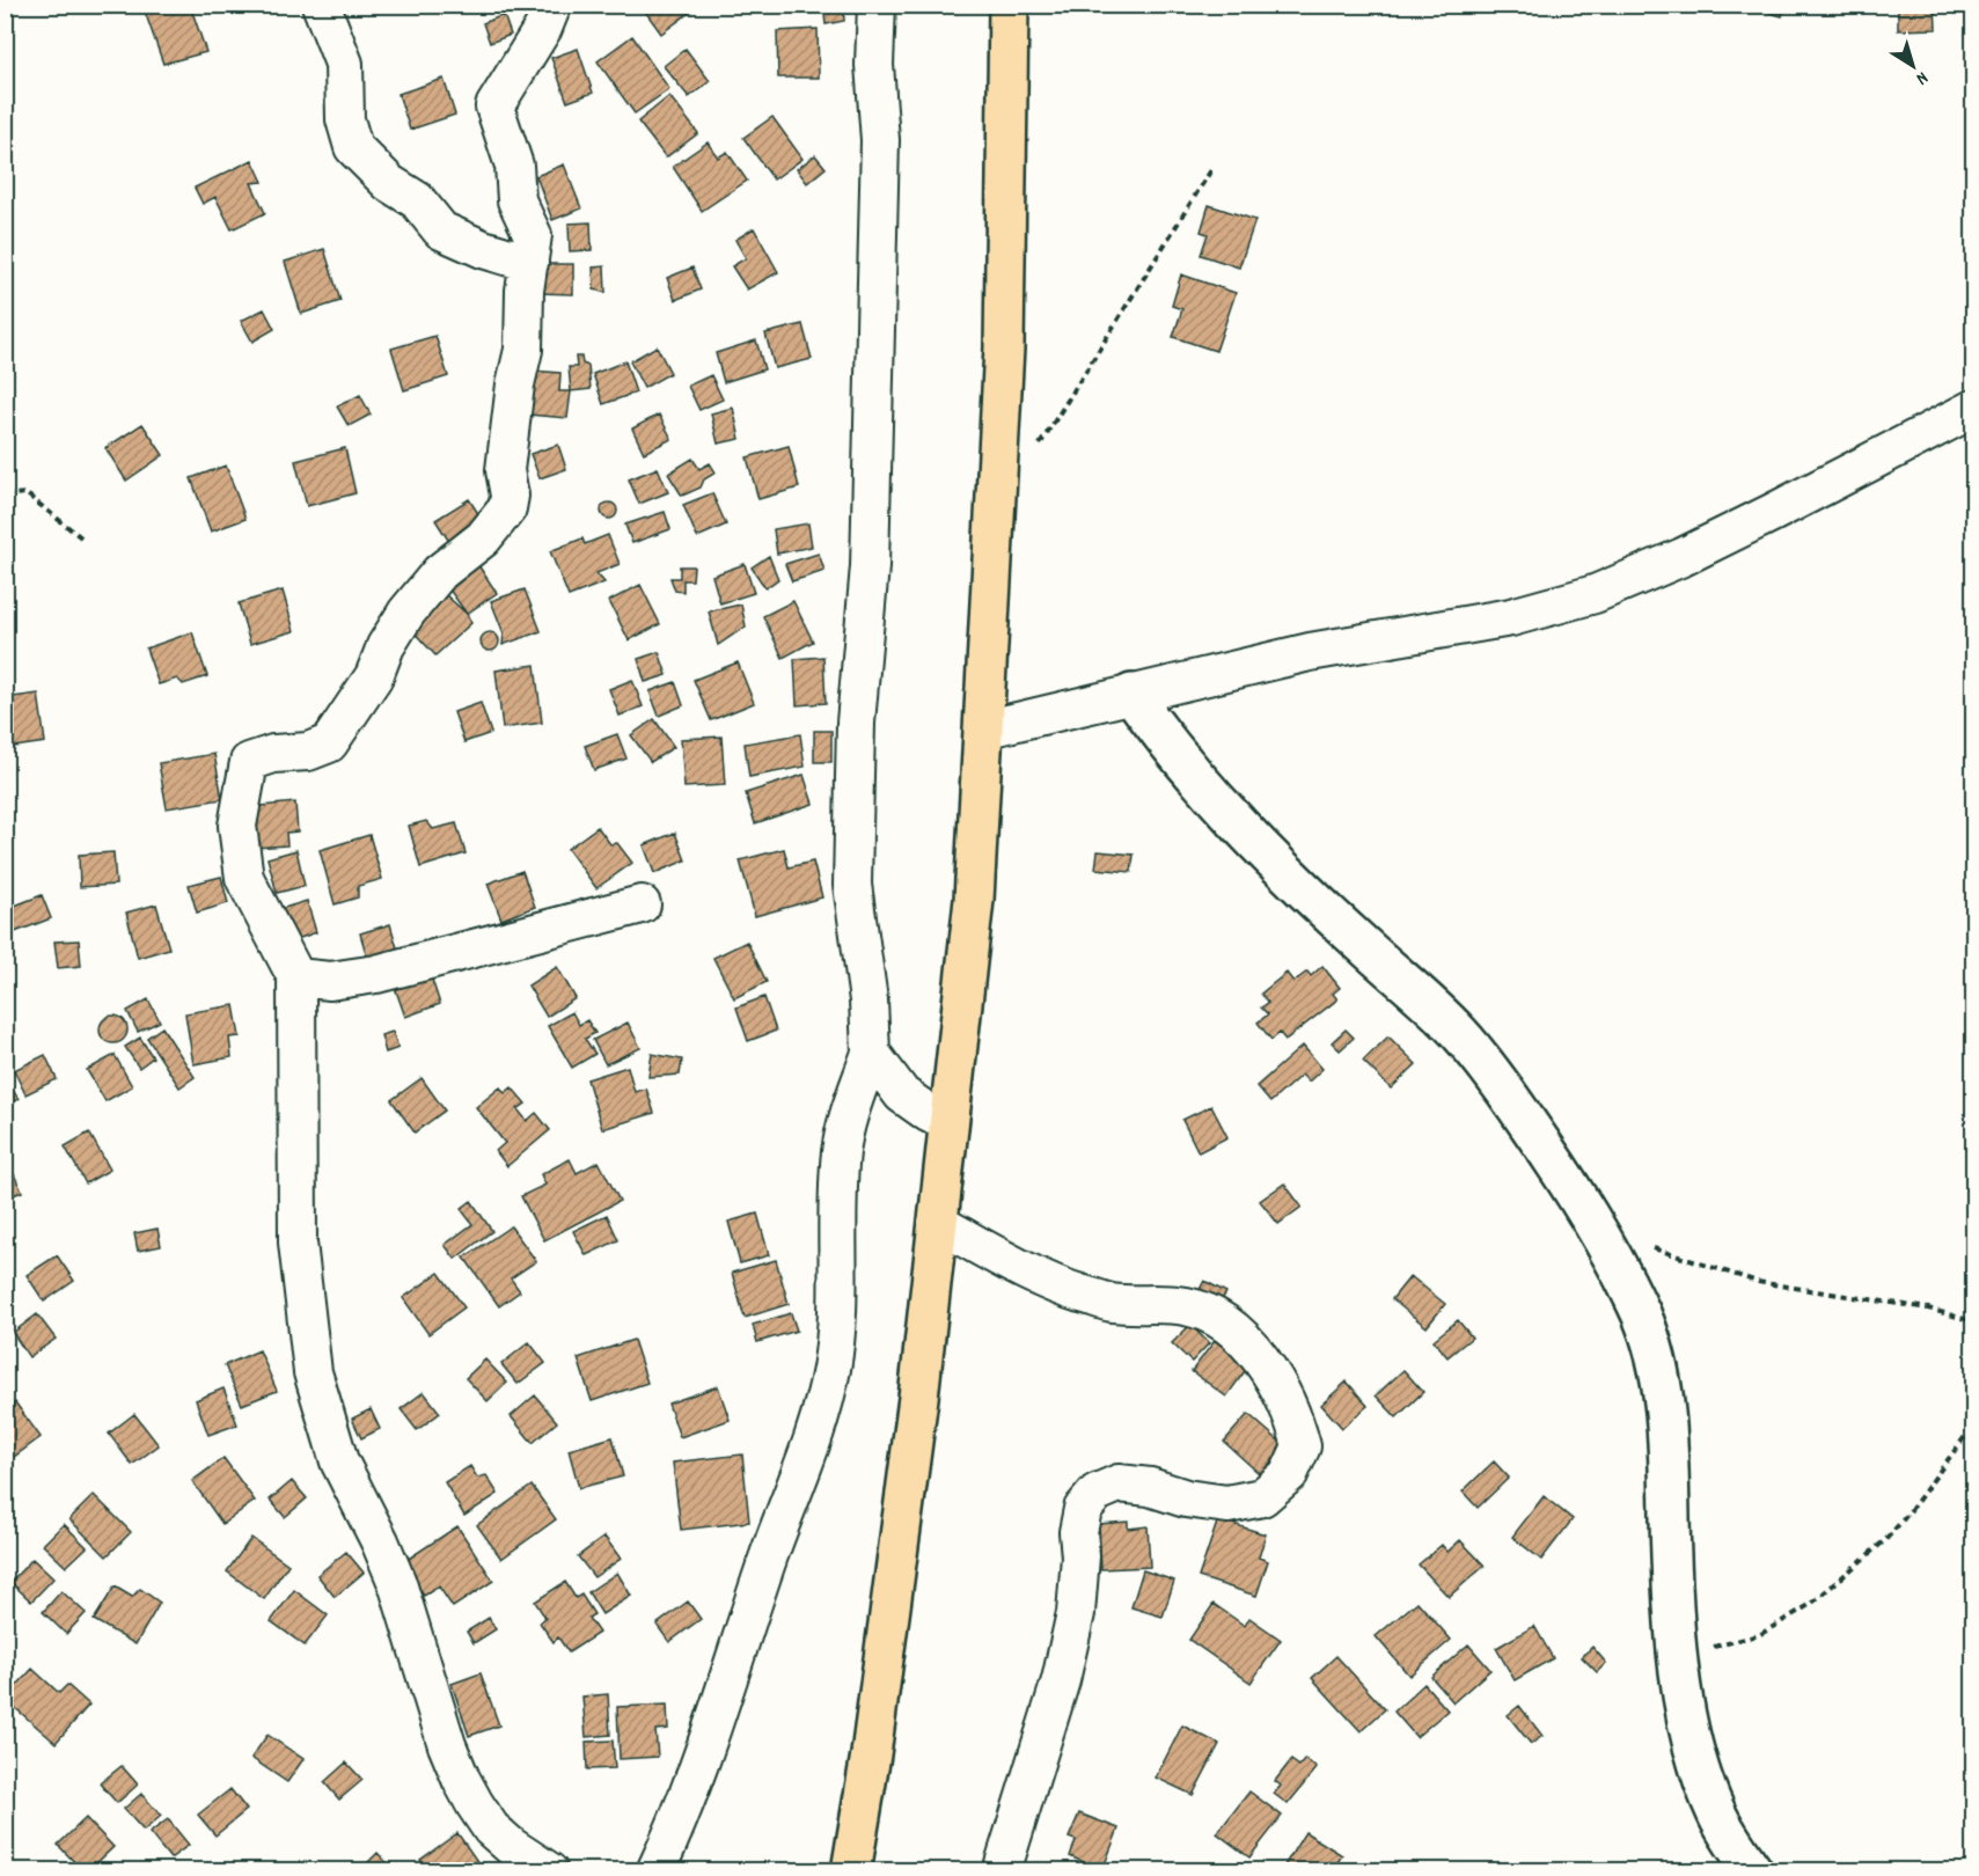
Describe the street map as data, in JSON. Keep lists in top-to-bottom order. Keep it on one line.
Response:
{"north":"bottom right"}
